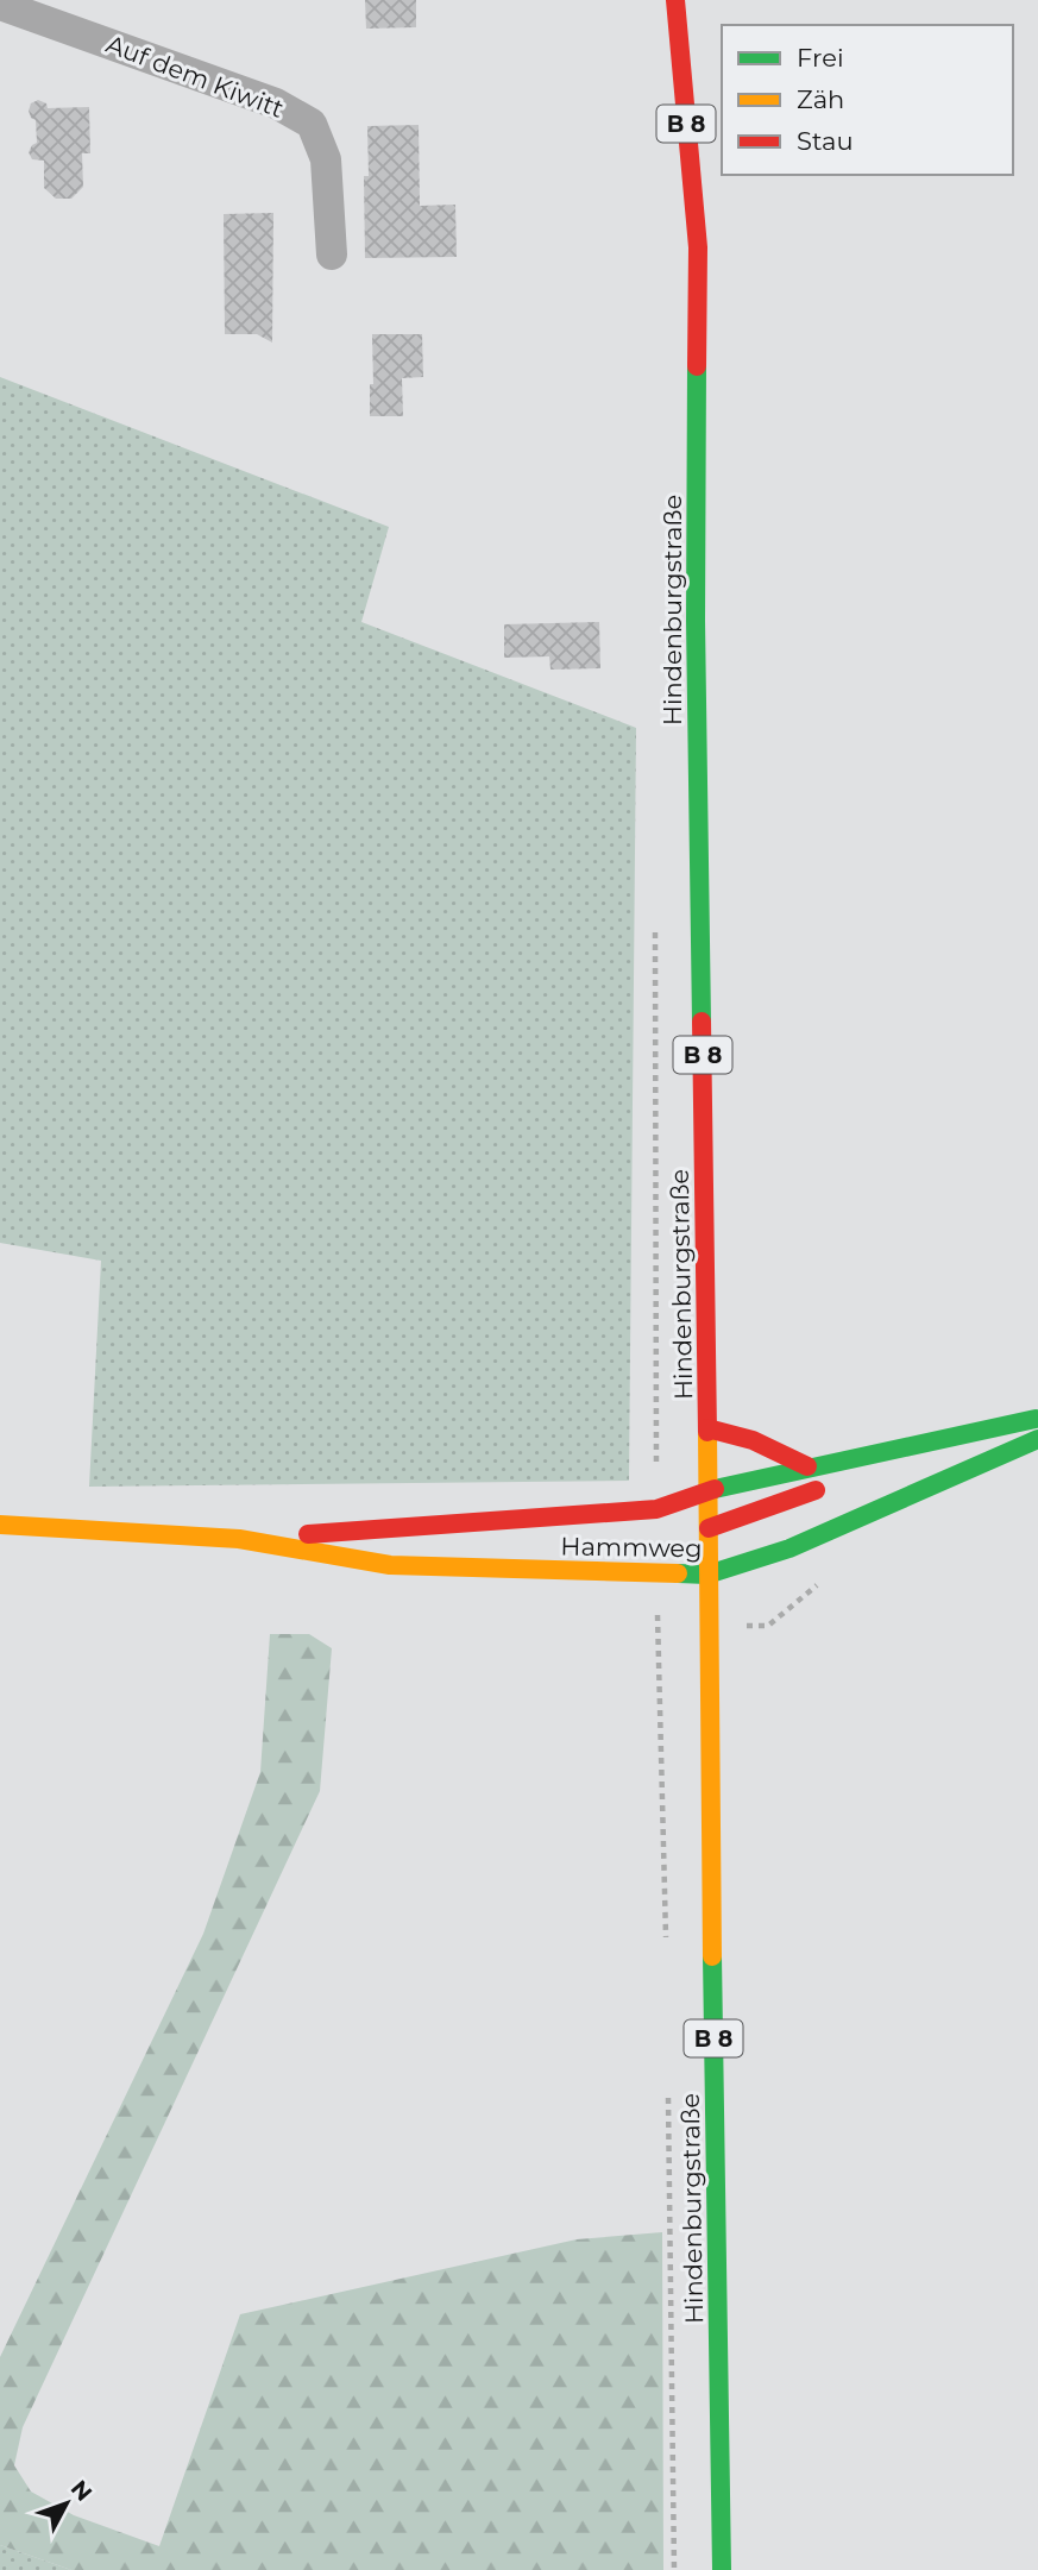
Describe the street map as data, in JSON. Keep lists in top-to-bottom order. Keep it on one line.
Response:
{"streets":{"main road":["B 8","Hindenburgstraße","Hammweg"],"street":["Auf dem Kiwitt"]},"crossings":[["Hindenburgstraße","Hammweg"]],"legend":["Frei","Zäh","Stau"],"north":"top right"}
